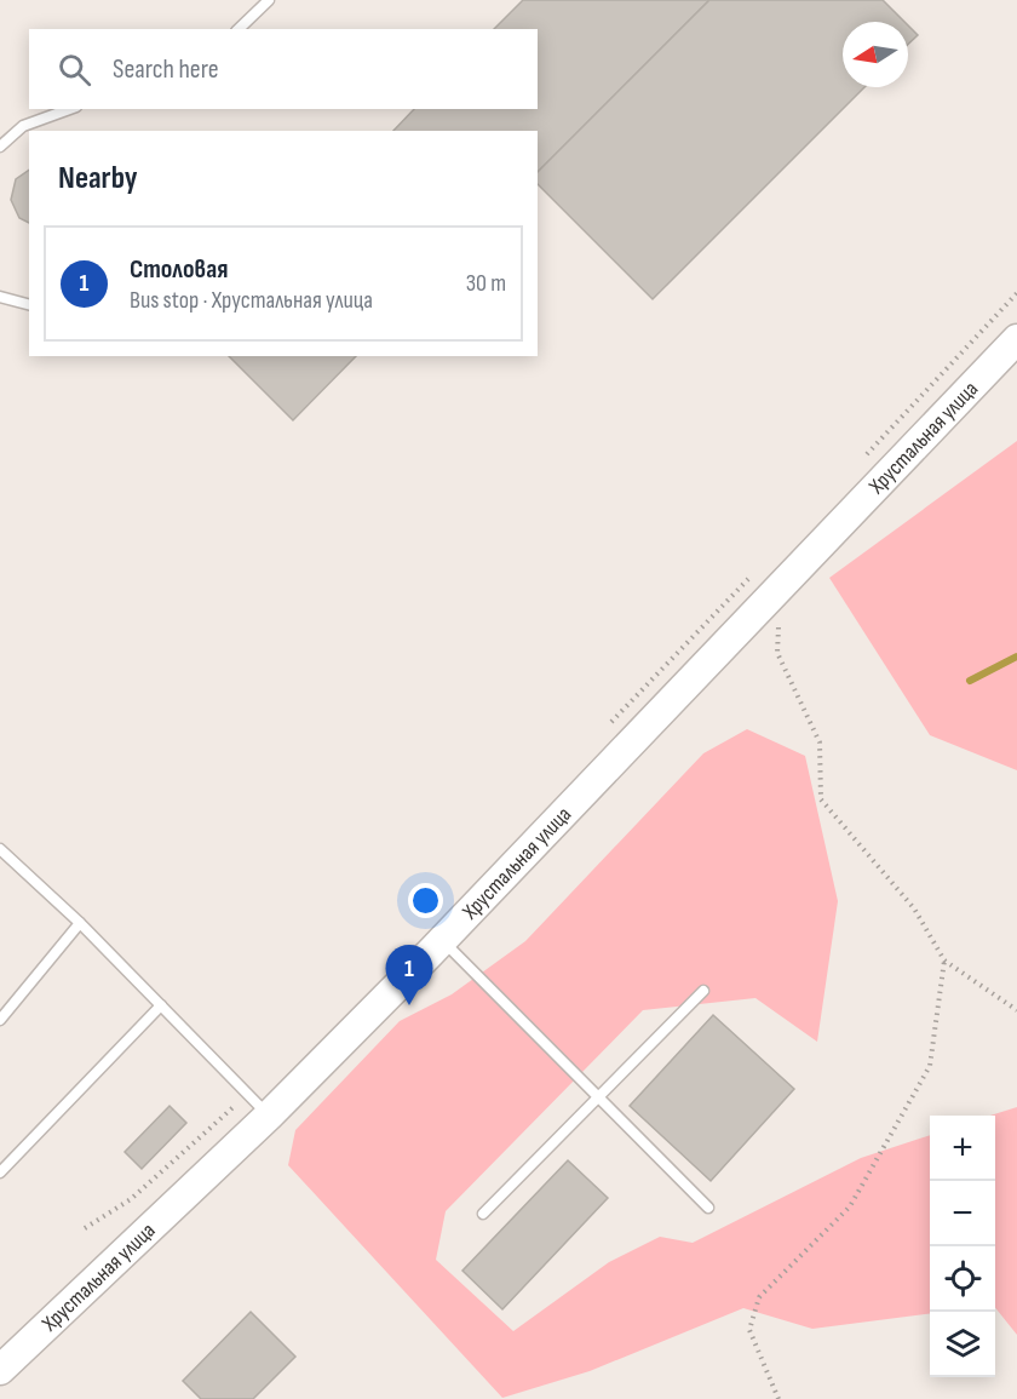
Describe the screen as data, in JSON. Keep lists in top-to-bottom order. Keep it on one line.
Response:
{"streets":{"street":["Хрустальная улица"]},"north":"left","page":{"search":"Search here","heading":"Nearby","list":[{"mark":"1","name":"Столовая","note":"Bus stop · Хрустальная улица","value":"30 m"}],"pins":"1","map_buttons":["+","−"]}}
